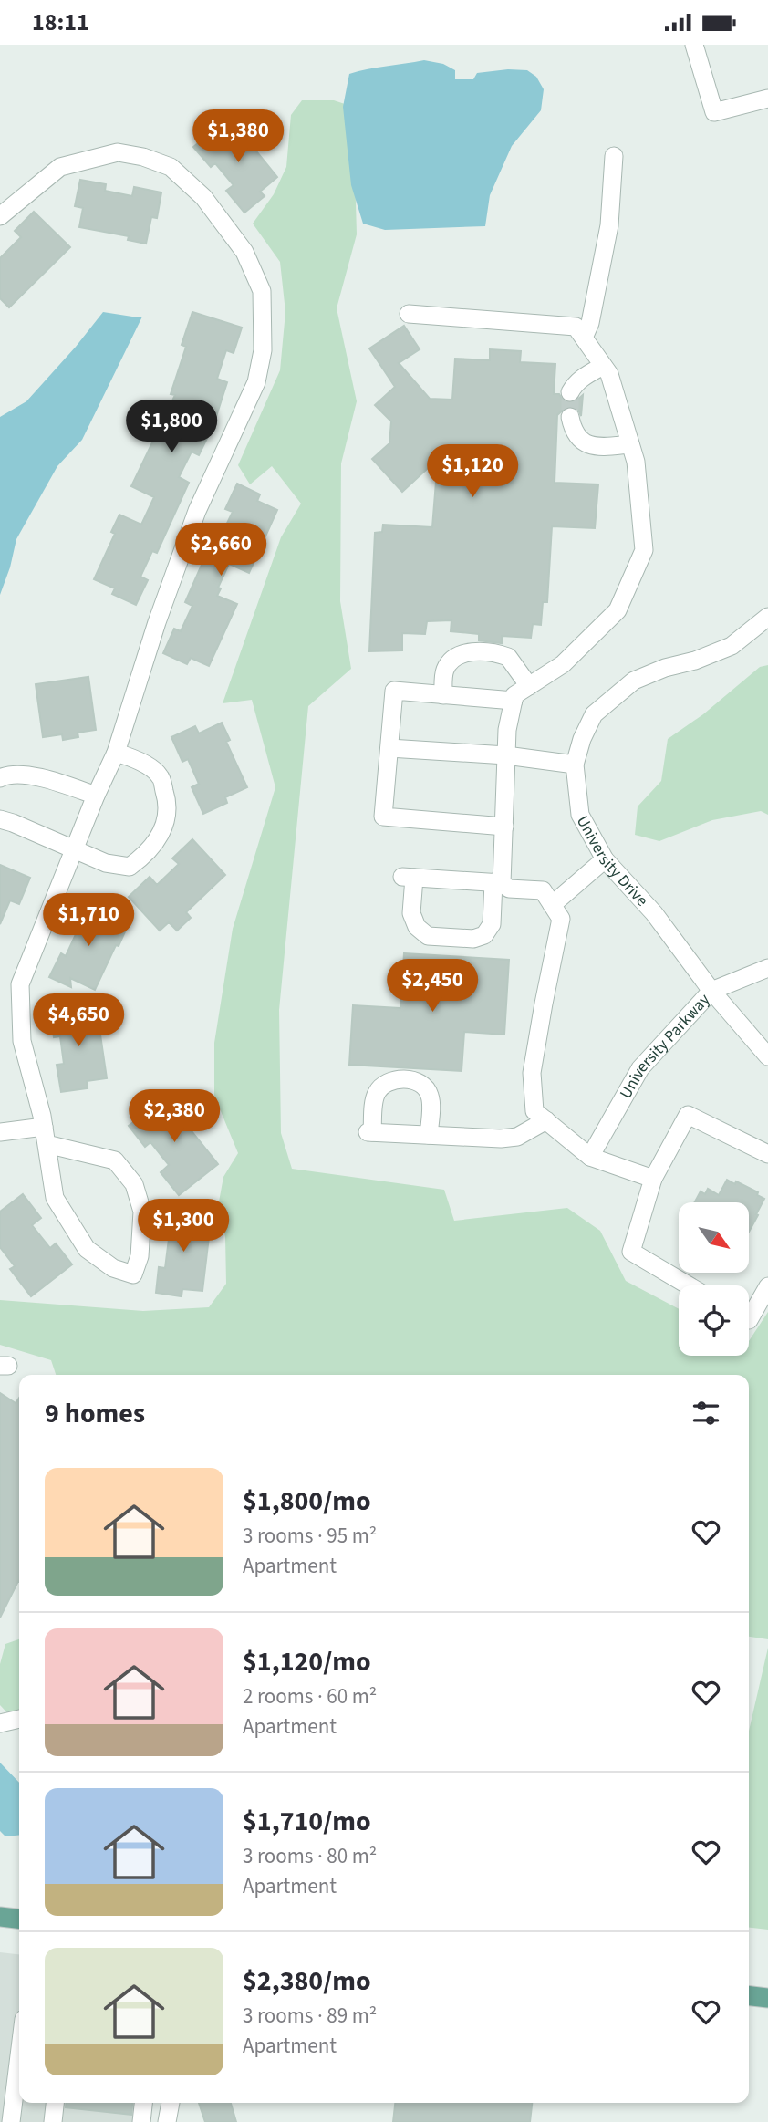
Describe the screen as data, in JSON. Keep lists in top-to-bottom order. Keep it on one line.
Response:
{"streets":{"street":["University Drive","University Parkway"]},"crossings":[["University Drive","University Parkway"]],"north":"bottom right","page":{"status":"18:11","price":["$1,380","$1,800","$1,120","$2,660","$1,710","$2,450","$4,650","$2,380","$1,300"],"heading":"9 homes","list":[{"name":"$1,800/mo","note":"3 rooms · 95 m² · Apartment"},{"name":"$1,120/mo","note":"2 rooms · 60 m² · Apartment"},{"name":"$1,710/mo","note":"3 rooms · 80 m² · Apartment"},{"name":"$2,380/mo","note":"3 rooms · 89 m² · Apartment"}]}}
